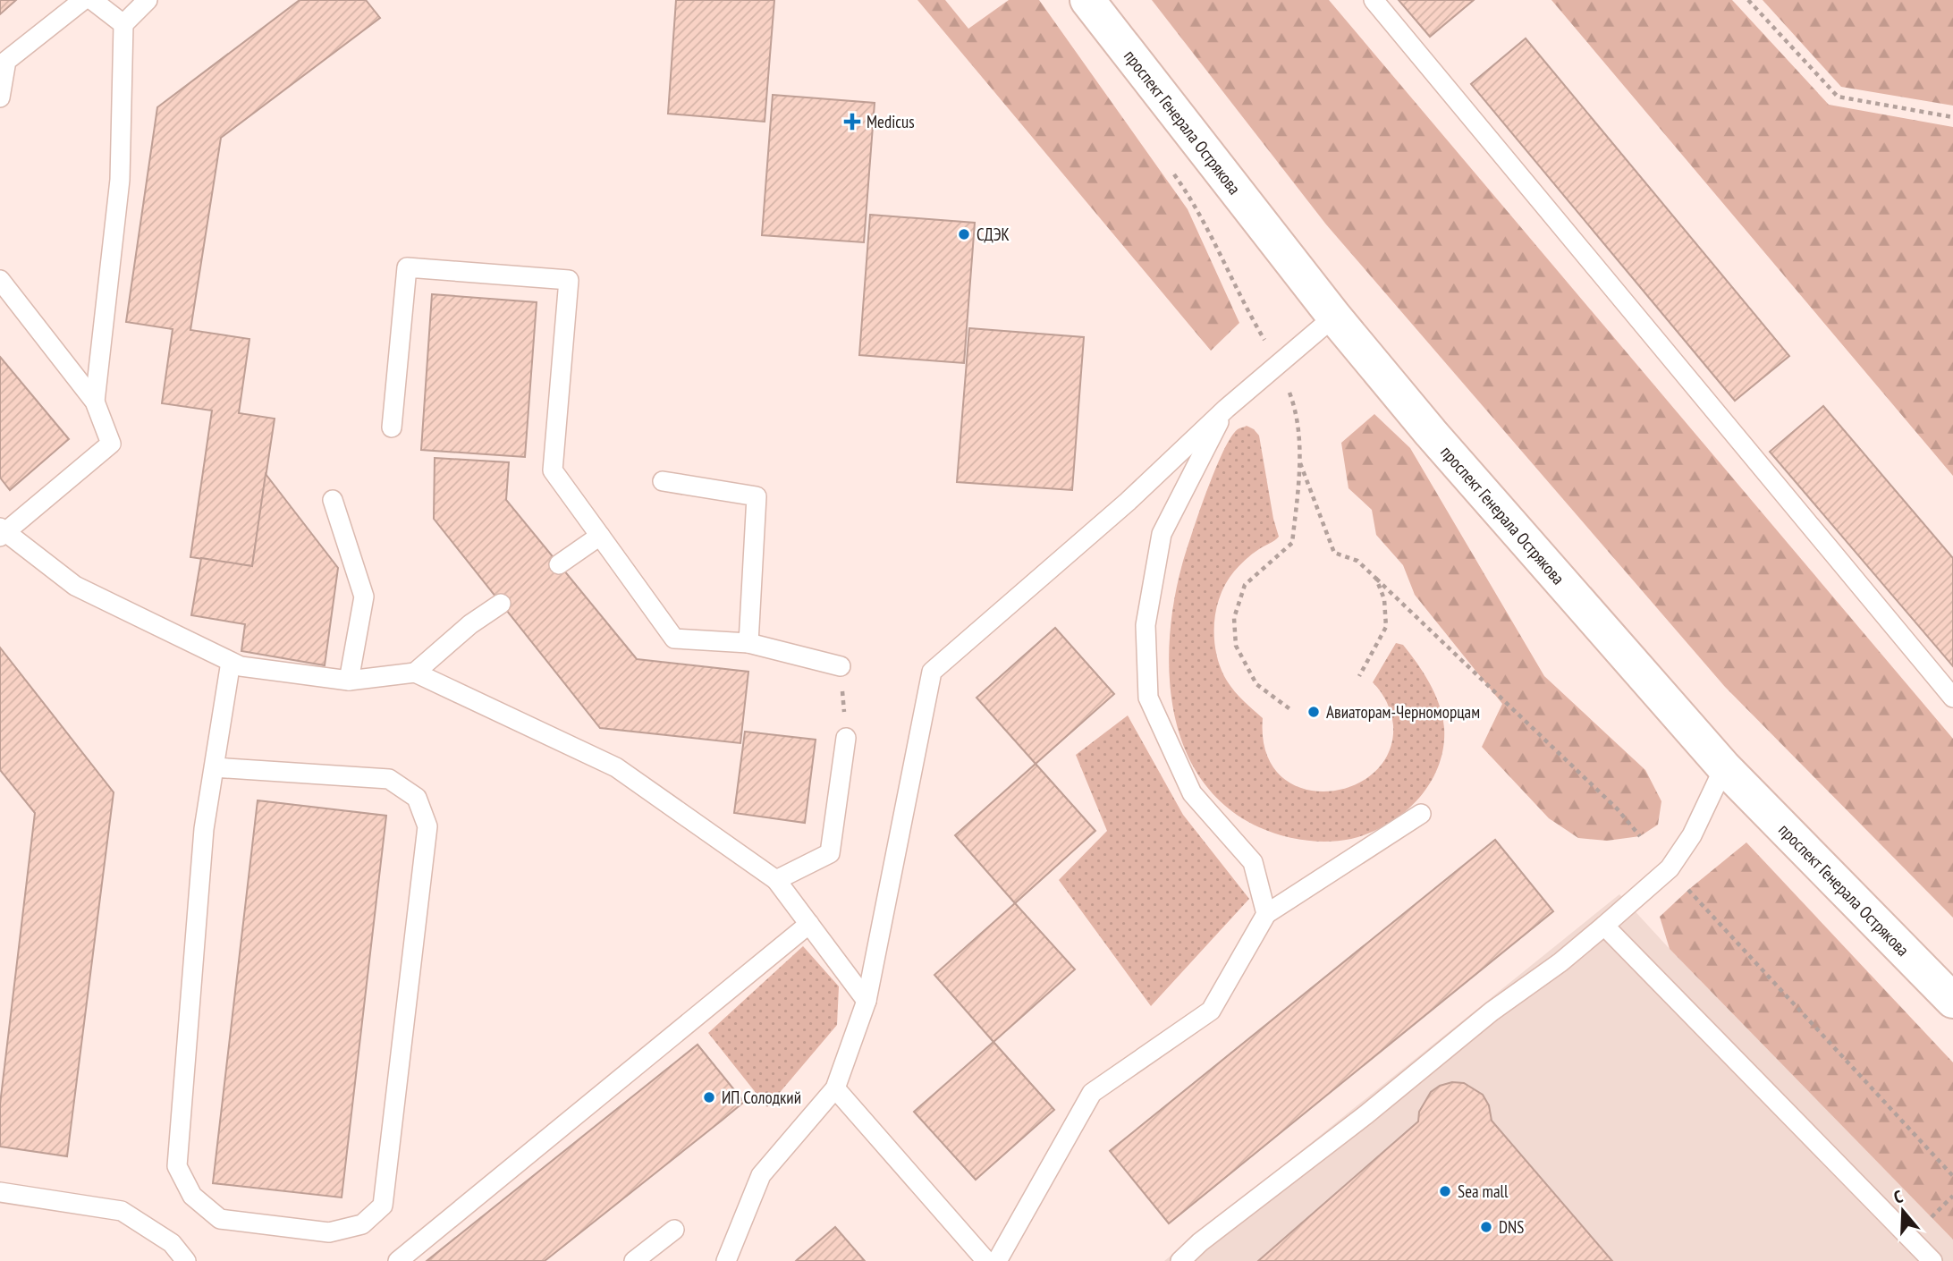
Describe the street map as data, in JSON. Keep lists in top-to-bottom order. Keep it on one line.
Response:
{"streets":{"main road":["проспект Генерала Острякова"]},"places":{"health":["Medicus"],"other":["СДЭК","Авиаторам-Черноморцам","ИП Солодкий","Sea mall","DNS"]},"north":"top"}
